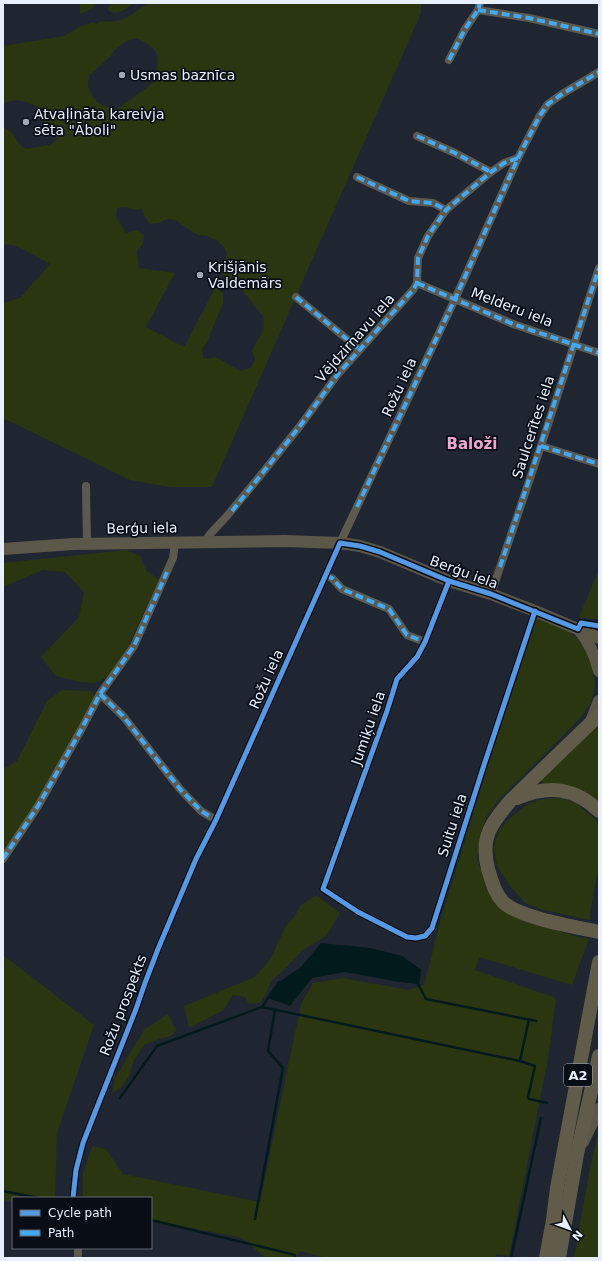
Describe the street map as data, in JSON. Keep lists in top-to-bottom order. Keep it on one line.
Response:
{"streets":{"highway":["A2"],"main road":["Berģu iela"],"street":["Melderu iela","Vējdzirnavu iela","Rožu iela","Saulcerītes iela","Jumiķu iela","Suitu iela","Rožu prospekts"]},"crossings":[["Melderu iela","Vējdzirnavu iela"],["Melderu iela","Rožu iela"],["Melderu iela","Saulcerītes iela"],["Vējdzirnavu iela","Berģu iela"],["Rožu iela","Berģu iela"],["Rožu iela","Rožu prospekts"],["Saulcerītes iela","Berģu iela"],["Berģu iela","Jumiķu iela"],["Berģu iela","Suitu iela"],["Jumiķu iela","Suitu iela"]],"districts":["Baloži"],"places":["Usmas baznīca","Atvaļināta kareivja sēta \"Āboli\"","Krišjānis Valdemārs"],"legend":["Cycle path","Path"],"north":"bottom right"}
